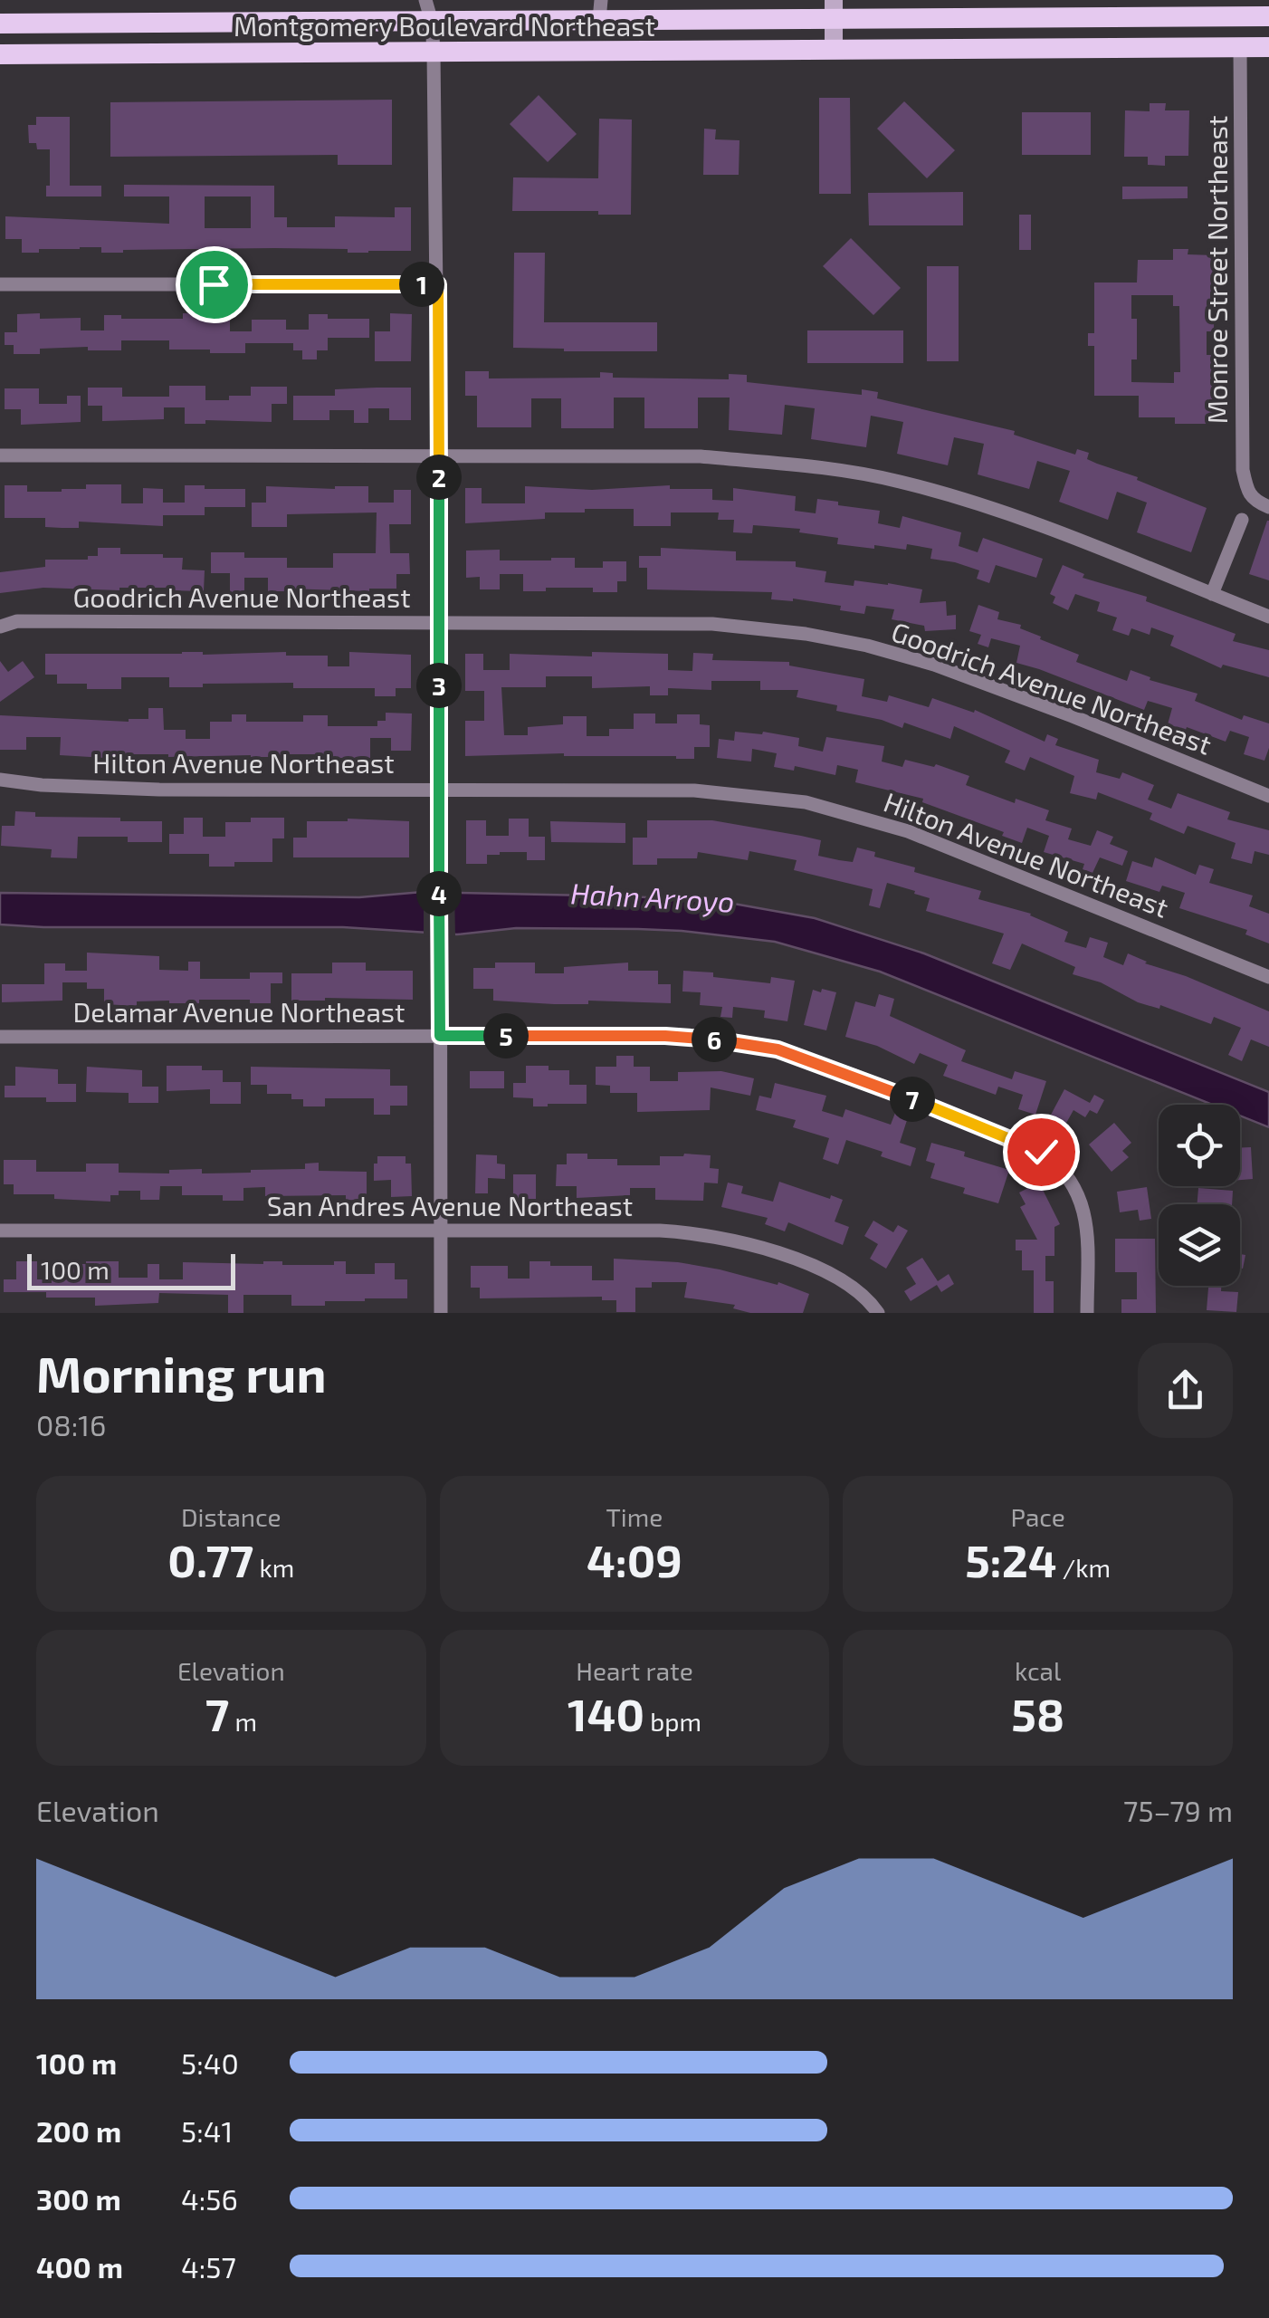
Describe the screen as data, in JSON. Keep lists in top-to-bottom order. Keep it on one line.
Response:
{"streets":{"main road":["Montgomery Boulevard Northeast"],"street":["Monroe Street Northeast","Goodrich Avenue Northeast","Hilton Avenue Northeast","Delamar Avenue Northeast","San Andres Avenue Northeast"]},"crossings":[["Montgomery Boulevard Northeast","Monroe Street Northeast"]],"water":["Hahn Arroyo"],"scale_bar":"100 m","page":{"pins":["1","2","3","4","5","6","7"],"scale":"100 m","heading":["Morning run","08:16"],"stats":[["Distance","0.77 km"],["Time","4:09"],["Pace","5:24 /km"],["Elevation","7 m"],["Heart rate","140 bpm"],["kcal","58"]],"chart":["Elevation","75–79 m"],"list":[{"name":"100 m","note":"5:40"},{"name":"200 m","note":"5:41"},{"name":"300 m","note":"4:56"},{"name":"400 m","note":"4:57"}]}}
